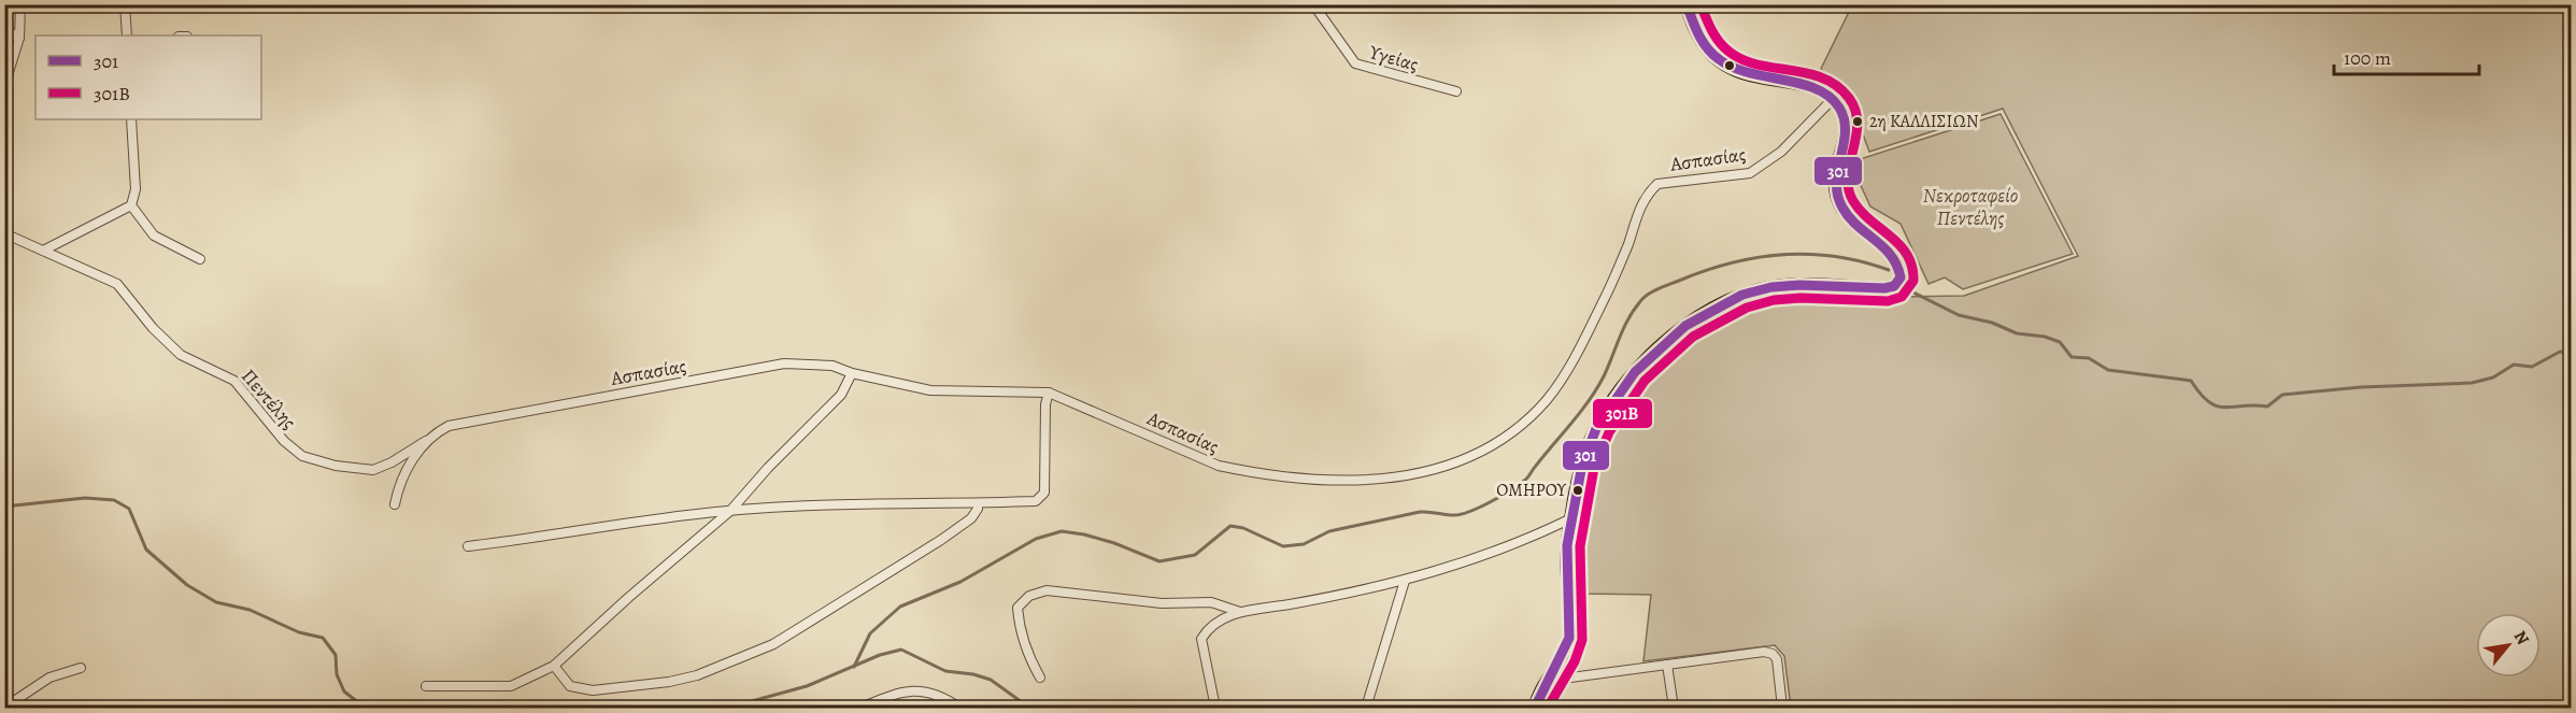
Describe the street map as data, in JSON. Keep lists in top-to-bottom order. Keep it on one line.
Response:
{"streets":{"street":["Υγείας","Ασπασίας","Πεντέλης"]},"crossings":[["Ασπασίας","Πεντέλης"]],"parks":["Νεκροταφείο Πεντέλης"],"places":["2η ΚΑΛΛΙΣΙΩΝ","ΟΜΗΡΟΥ"],"lines":["transit line 301","transit line 301B"],"legend":["301","301B"],"scale_bar":"100 m","north":"top right"}
